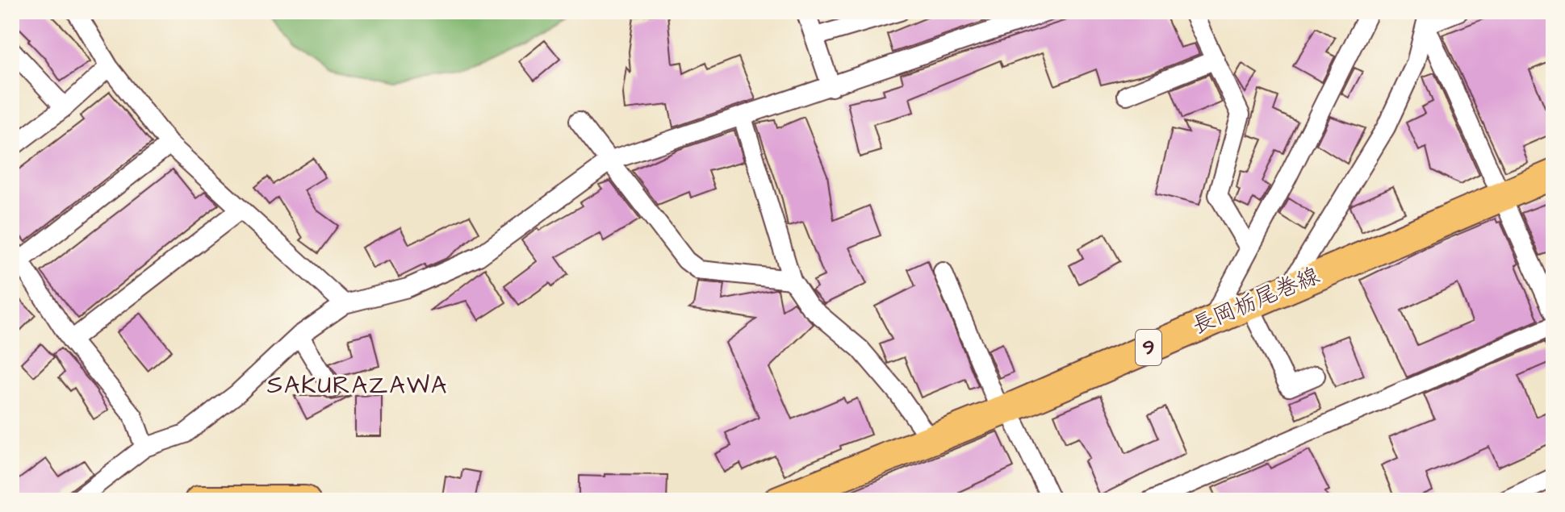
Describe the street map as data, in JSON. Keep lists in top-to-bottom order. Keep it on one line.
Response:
{"streets":{"main road":["長岡栃尾巻線","9"]},"districts":["SAKURAZAWA"]}
